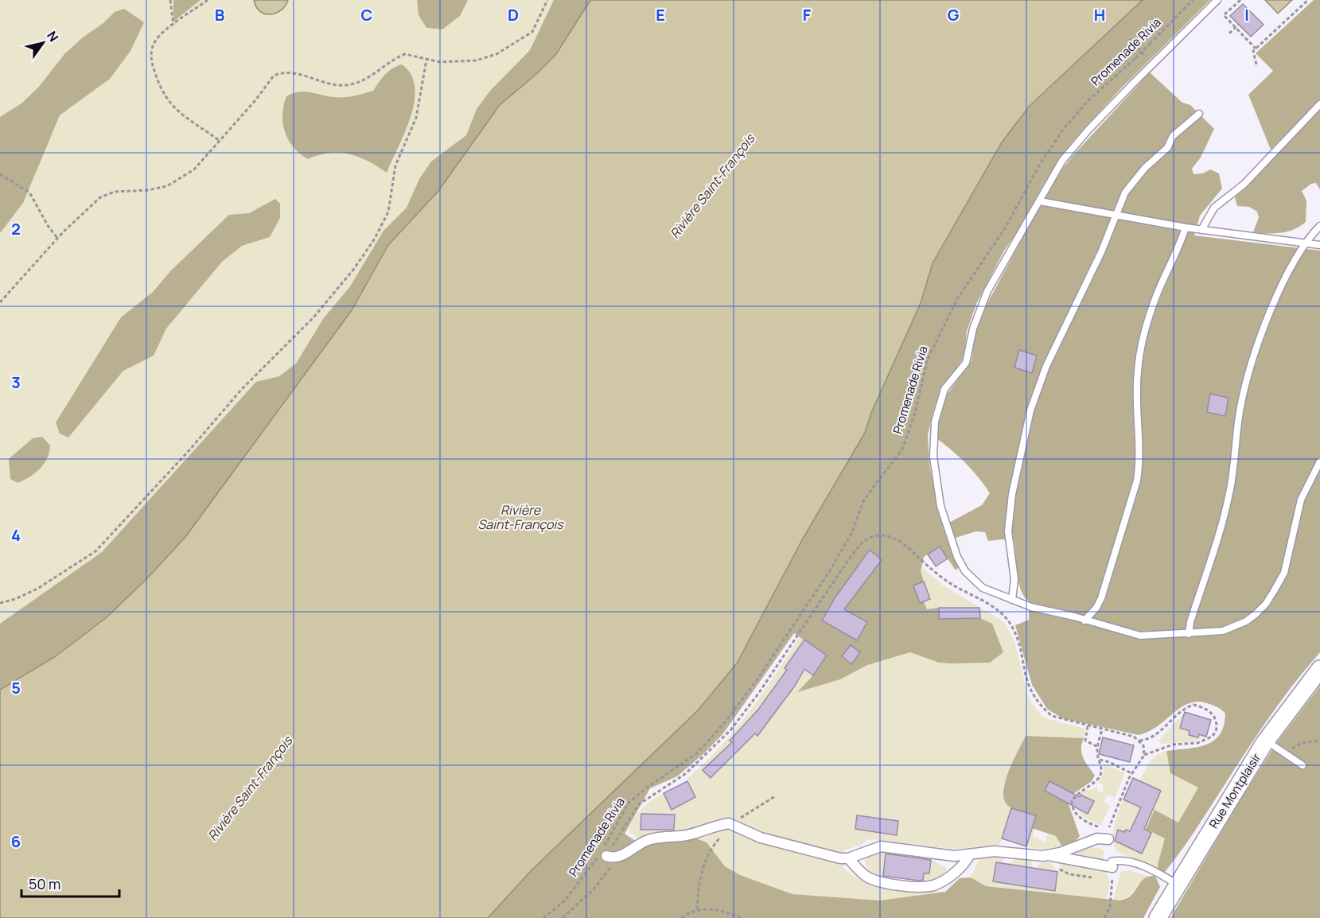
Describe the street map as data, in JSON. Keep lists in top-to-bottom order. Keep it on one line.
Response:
{"streets":{"street":["Rue Montplaisir"],"path":["Promenade Rivia"]},"water":["Rivière Saint-François"],"scale_bar":"50 m","north":"top right","grid":{"columns":["B","C","D","E","F","G","H","I"],"rows":["2","3","4","5","6"]}}
